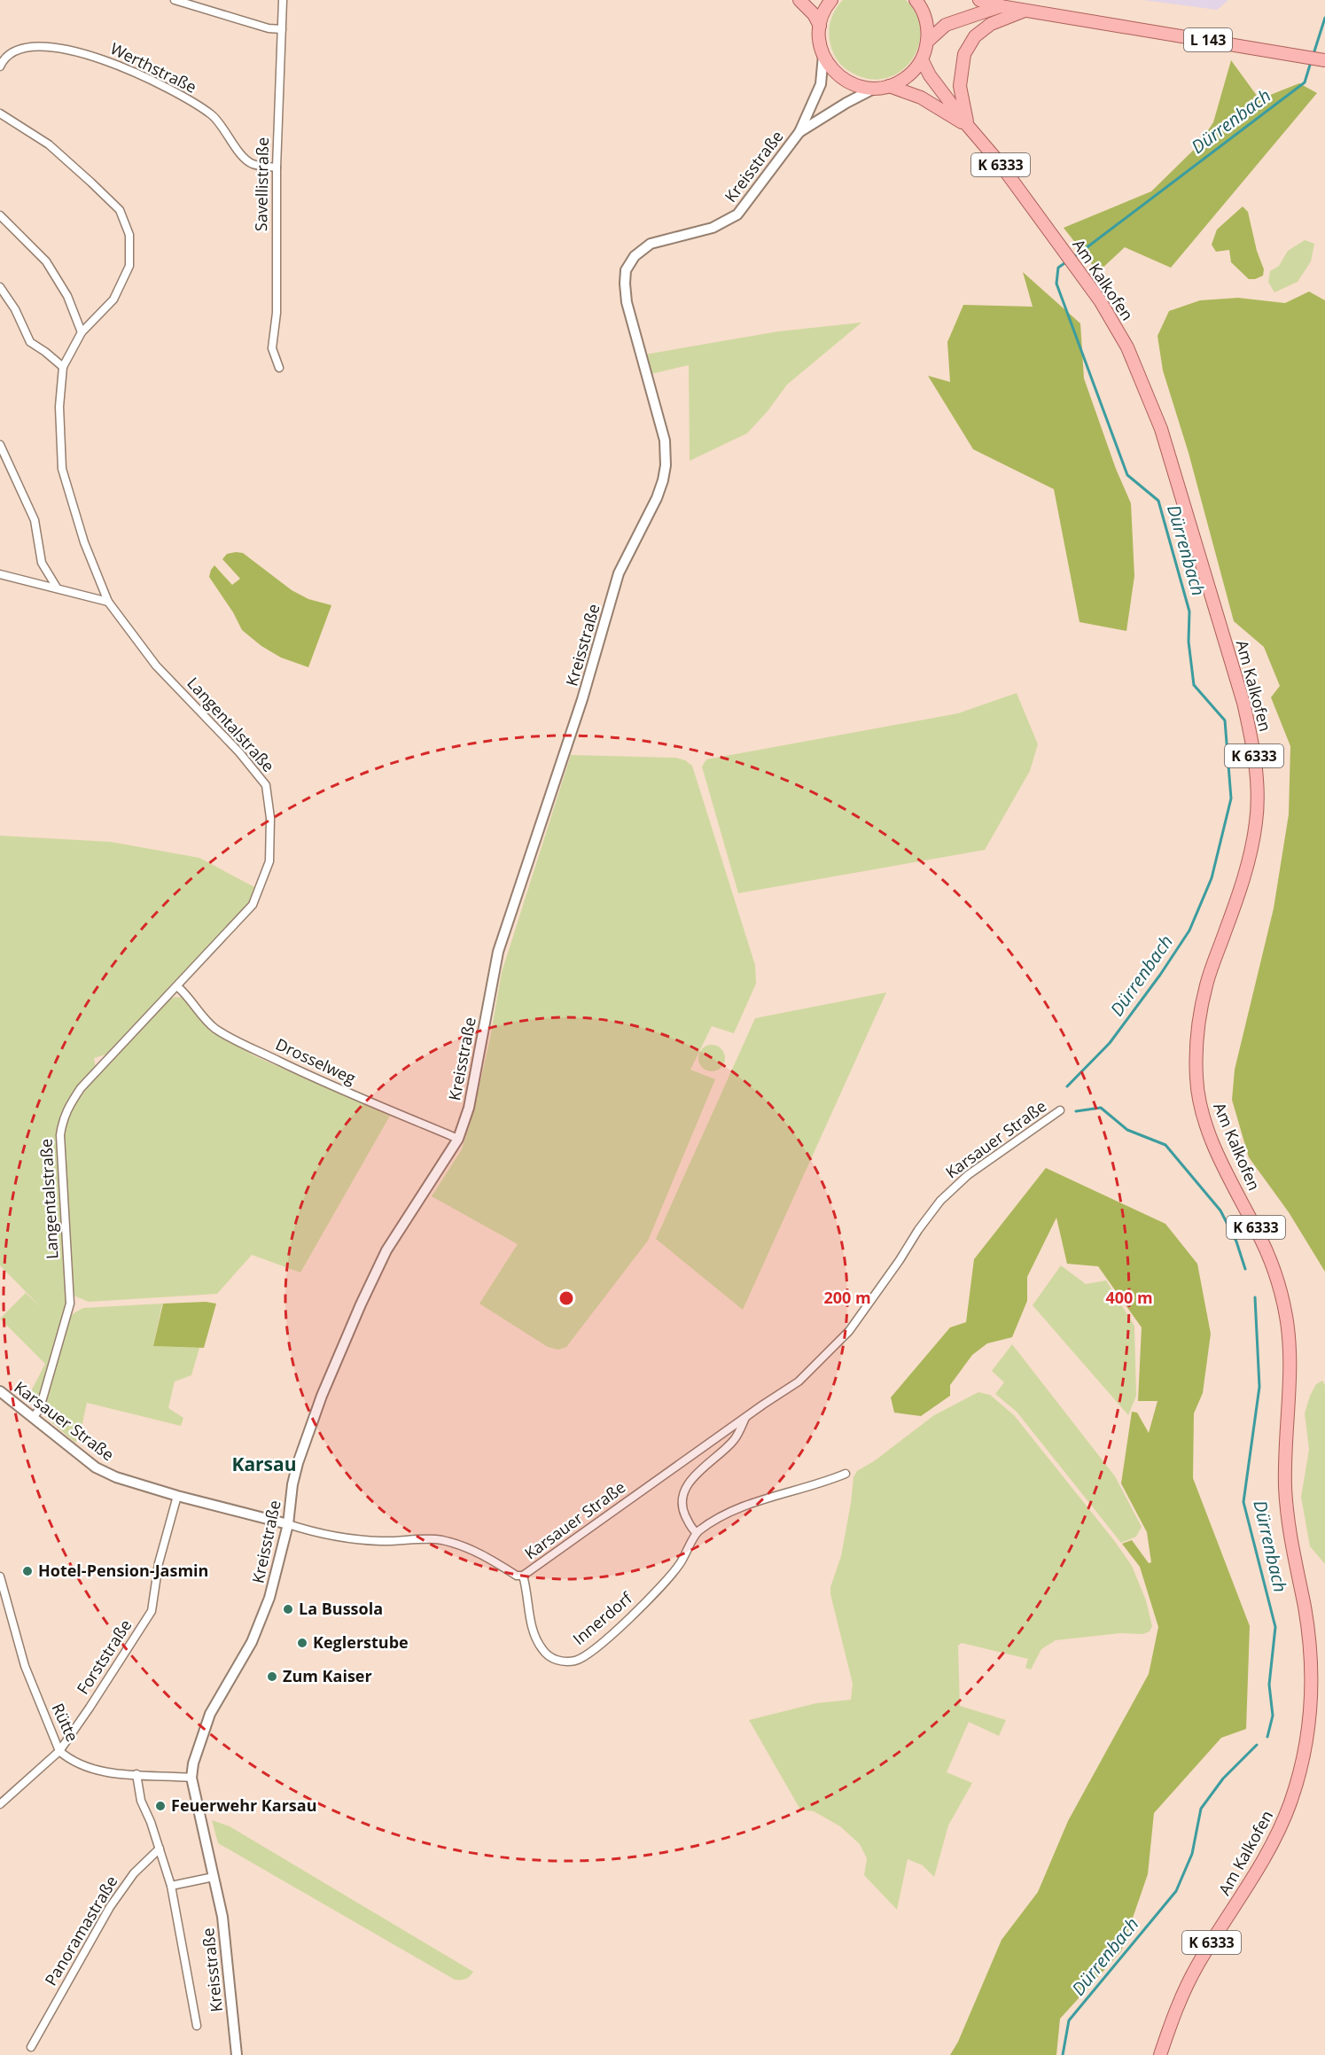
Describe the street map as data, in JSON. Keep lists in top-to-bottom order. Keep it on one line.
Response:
{"streets":{"main road":["L 143","K 6333","Am Kalkofen"],"street":["Werthstraße","Kreisstraße","Savellistraße","Langentalstraße","Drosselweg","Karsauer Straße","Innerdorf","Forststraße","Rütte","Panoramastraße"]},"crossings":[["Werthstraße","Savellistraße"],["Kreisstraße","Drosselweg"],["Kreisstraße","Karsauer Straße"],["Kreisstraße","Rütte"],["Langentalstraße","Drosselweg"],["Langentalstraße","Karsauer Straße"],["Karsauer Straße","Innerdorf"],["Karsauer Straße","Forststraße"],["Forststraße","Rütte"]],"districts":["Karsau"],"water":["Dürrenbach"],"places":["Hotel-Pension-Jasmin","La Bussola","Keglerstube","Zum Kaiser","Feuerwehr Karsau"],"rings":["200 m","400 m"]}
